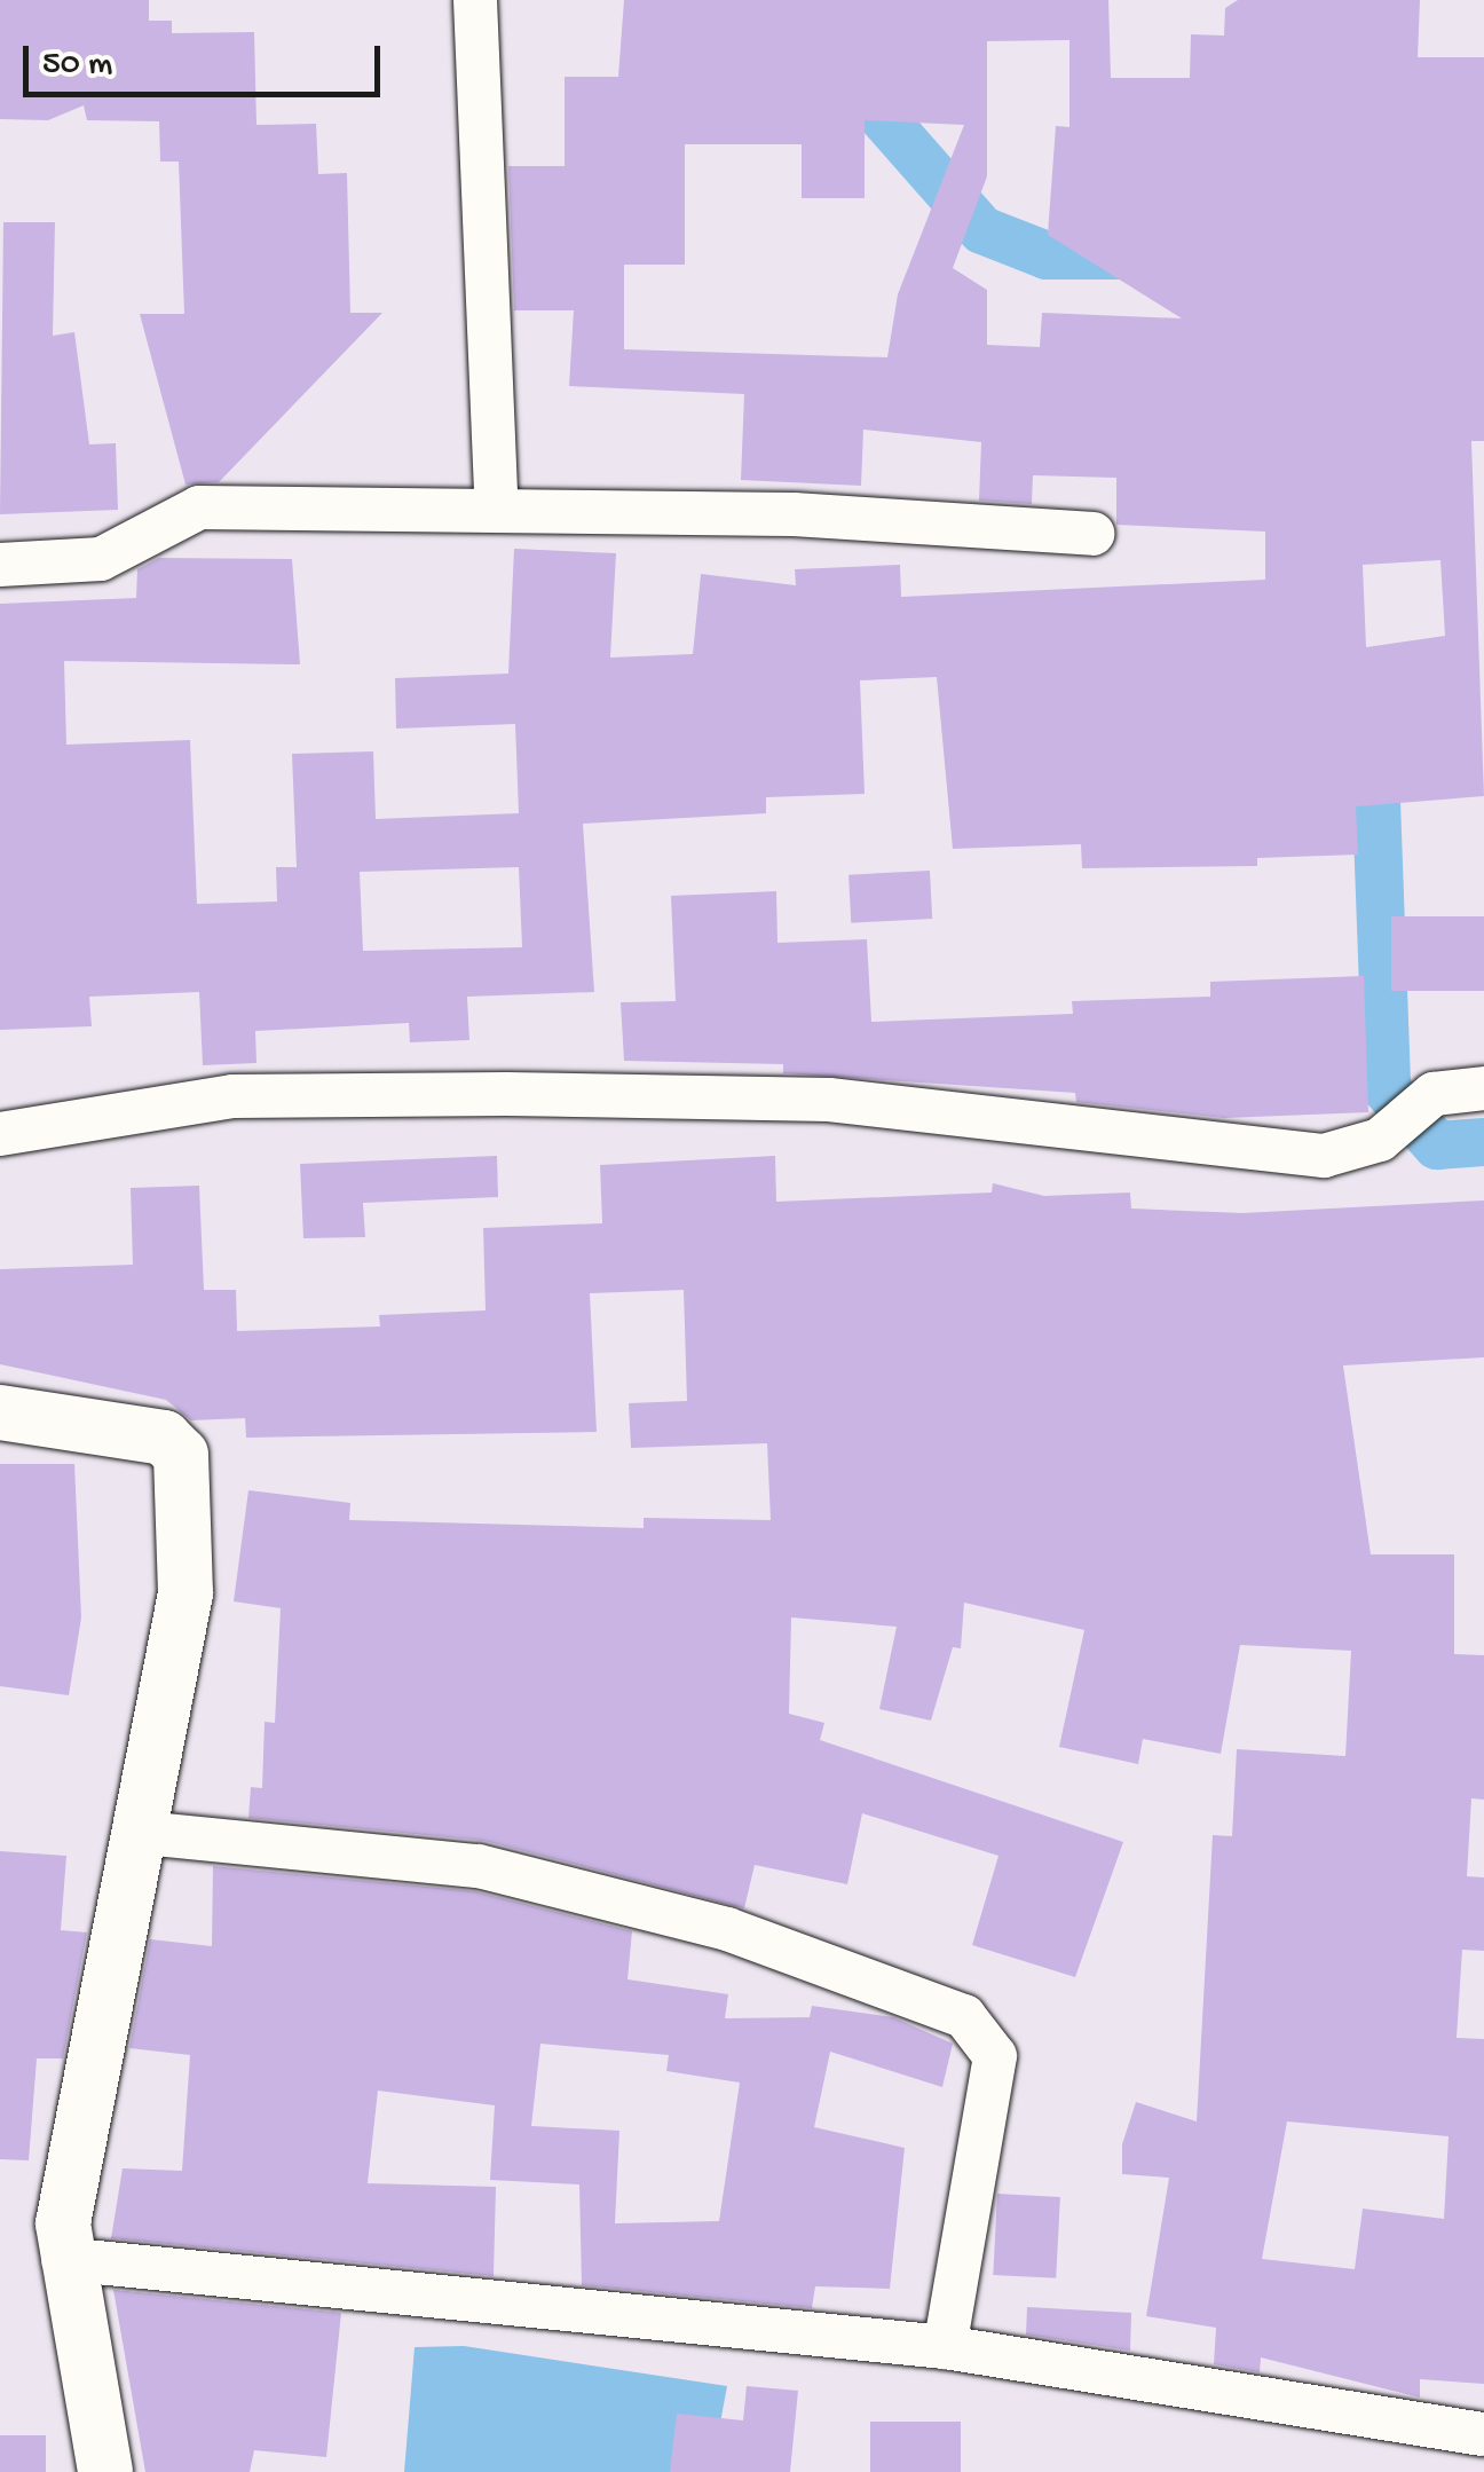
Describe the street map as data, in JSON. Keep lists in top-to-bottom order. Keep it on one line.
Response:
{"scale_bar":"50 m"}
